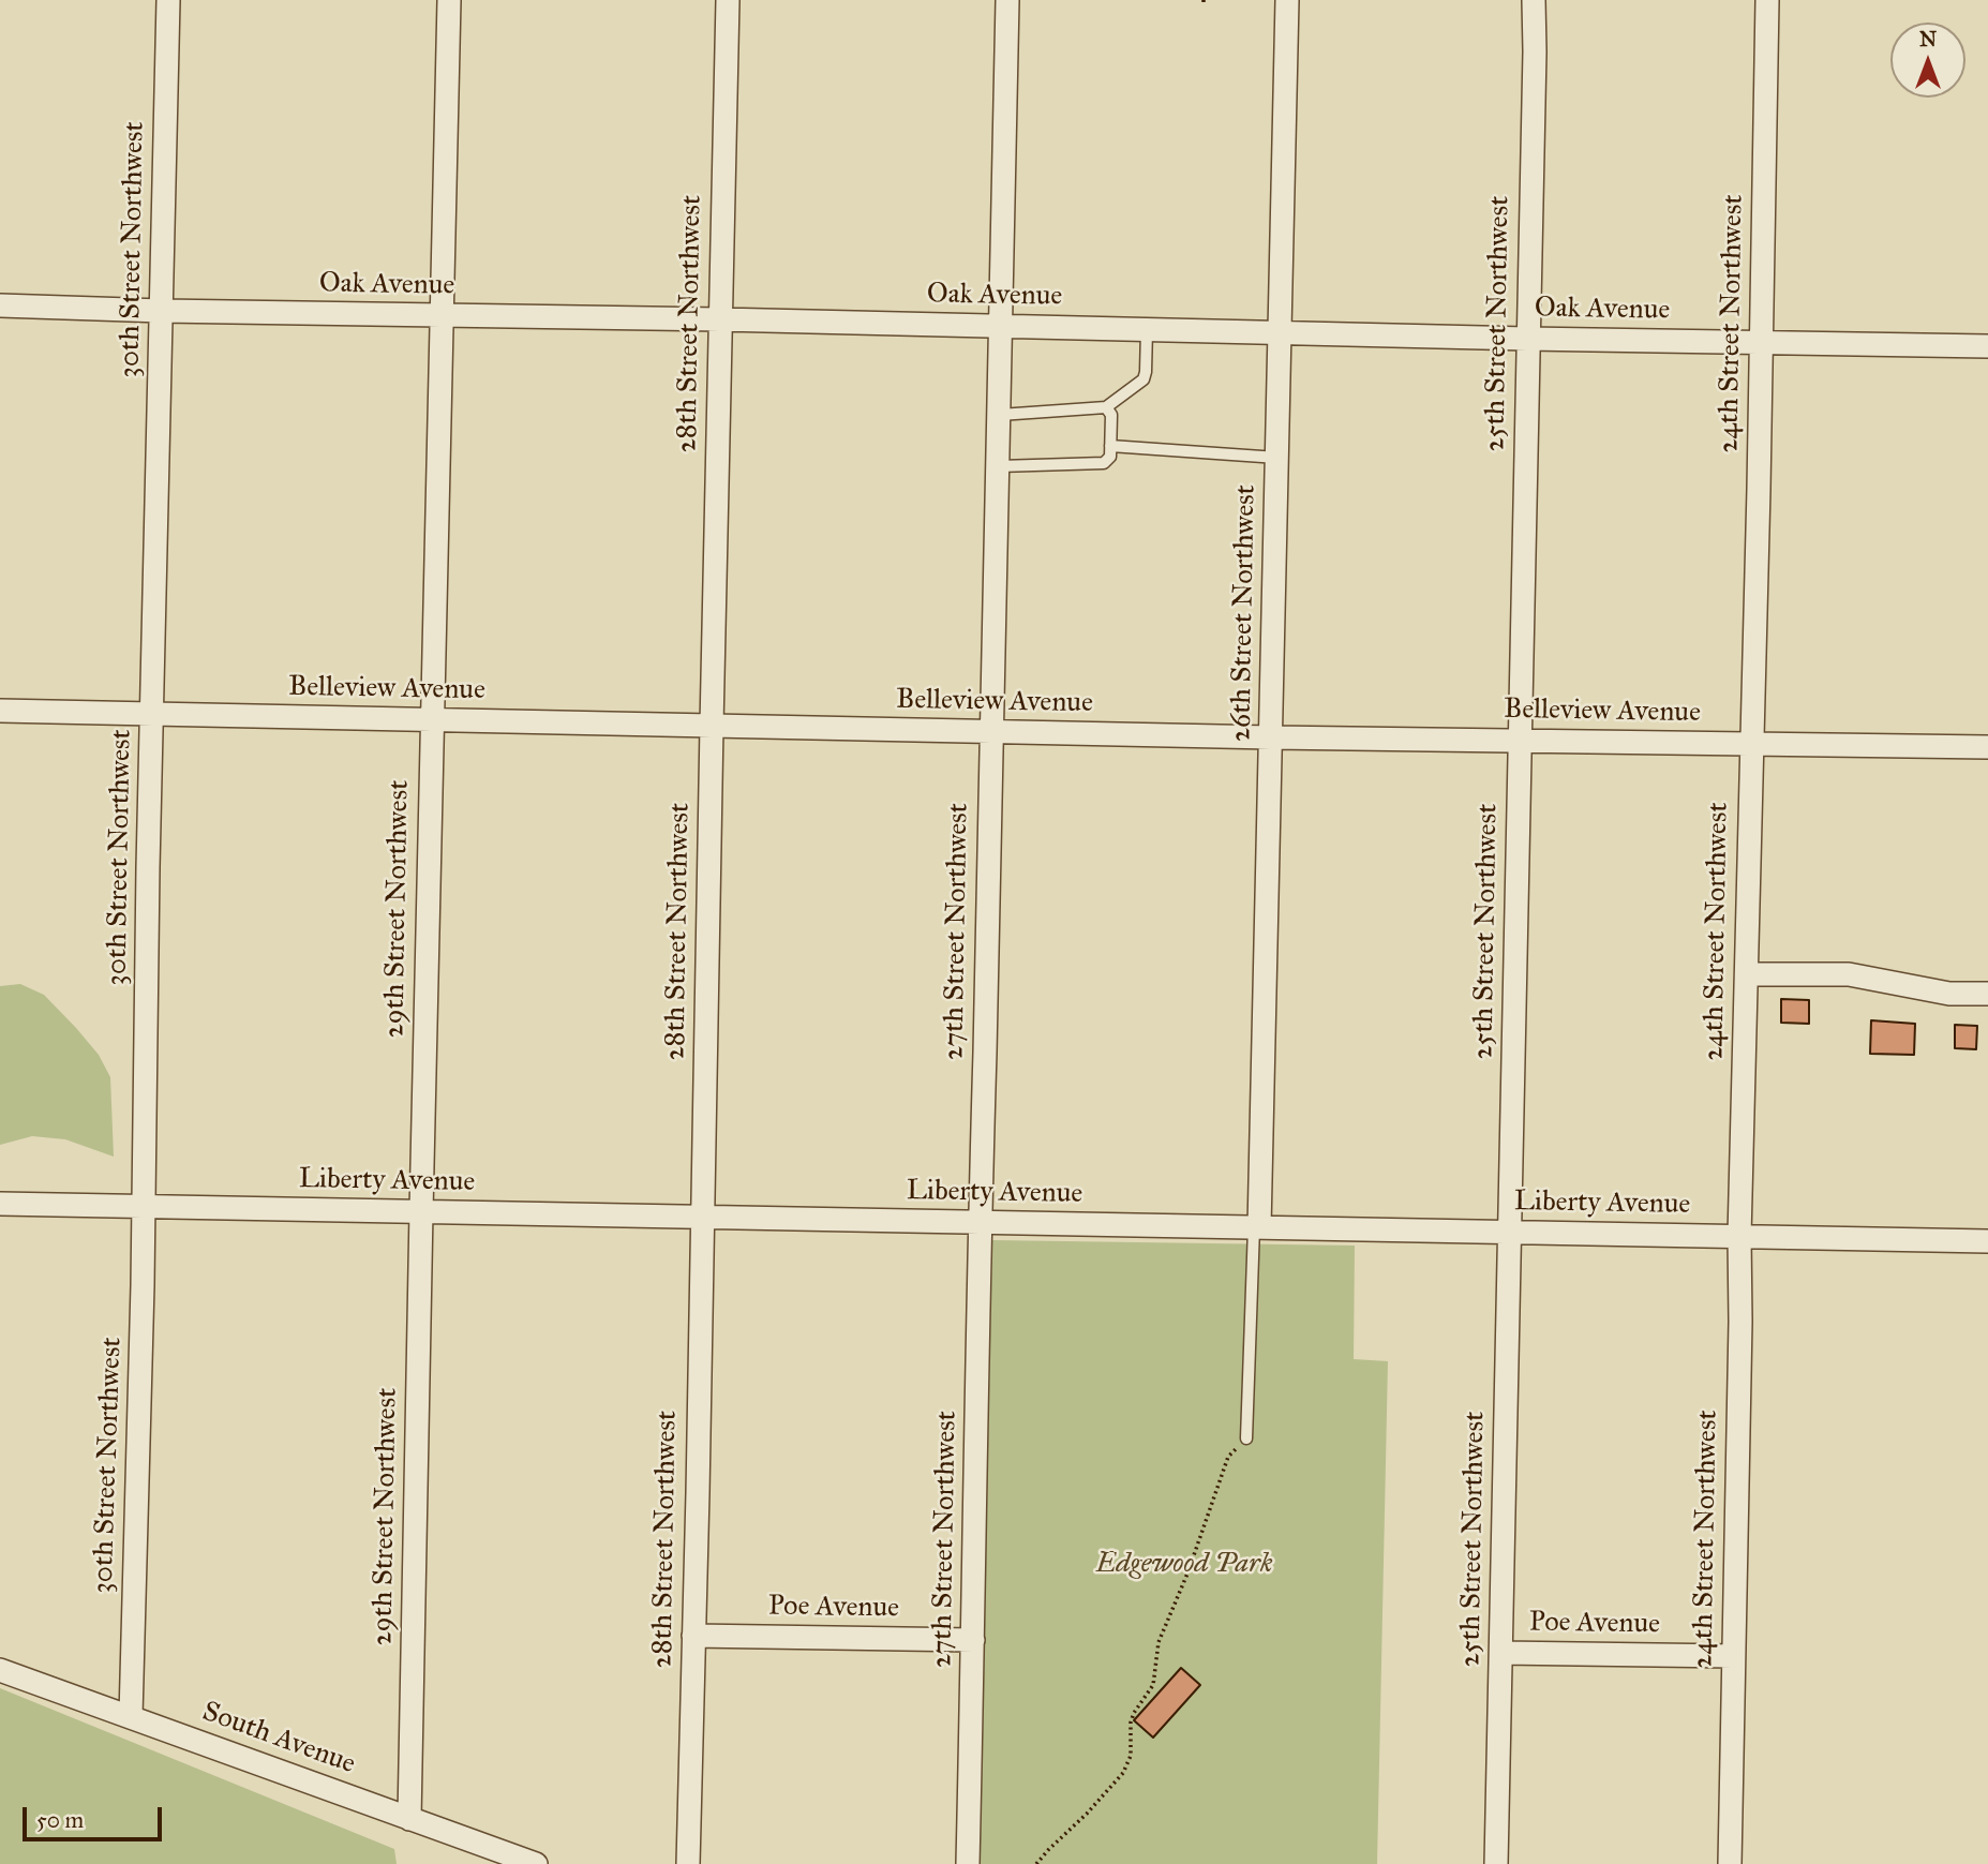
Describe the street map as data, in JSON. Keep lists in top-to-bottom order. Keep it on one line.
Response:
{"streets":{"street":["30th Street Northwest","Oak Avenue","28th Street Northwest","25th Street Northwest","24th Street Northwest","26th Street Northwest","Belleview Avenue","29th Street Northwest","27th Street Northwest","Liberty Avenue","Poe Avenue","South Avenue"]},"crossings":[["30th Street Northwest","Oak Avenue"],["30th Street Northwest","Belleview Avenue"],["30th Street Northwest","Liberty Avenue"],["30th Street Northwest","South Avenue"],["Oak Avenue","28th Street Northwest"],["Oak Avenue","25th Street Northwest"],["Oak Avenue","24th Street Northwest"],["Oak Avenue","26th Street Northwest"],["Oak Avenue","29th Street Northwest"],["Oak Avenue","27th Street Northwest"],["28th Street Northwest","Belleview Avenue"],["28th Street Northwest","Liberty Avenue"],["28th Street Northwest","Poe Avenue"],["25th Street Northwest","Belleview Avenue"],["25th Street Northwest","Liberty Avenue"],["25th Street Northwest","Poe Avenue"],["24th Street Northwest","Belleview Avenue"],["24th Street Northwest","Liberty Avenue"],["24th Street Northwest","Poe Avenue"],["26th Street Northwest","Belleview Avenue"],["26th Street Northwest","Liberty Avenue"],["Belleview Avenue","29th Street Northwest"],["Belleview Avenue","27th Street Northwest"],["29th Street Northwest","Liberty Avenue"],["29th Street Northwest","South Avenue"],["27th Street Northwest","Liberty Avenue"],["27th Street Northwest","Poe Avenue"]],"parks":["Edgewood Park"],"scale_bar":"50 m","north":"top"}
